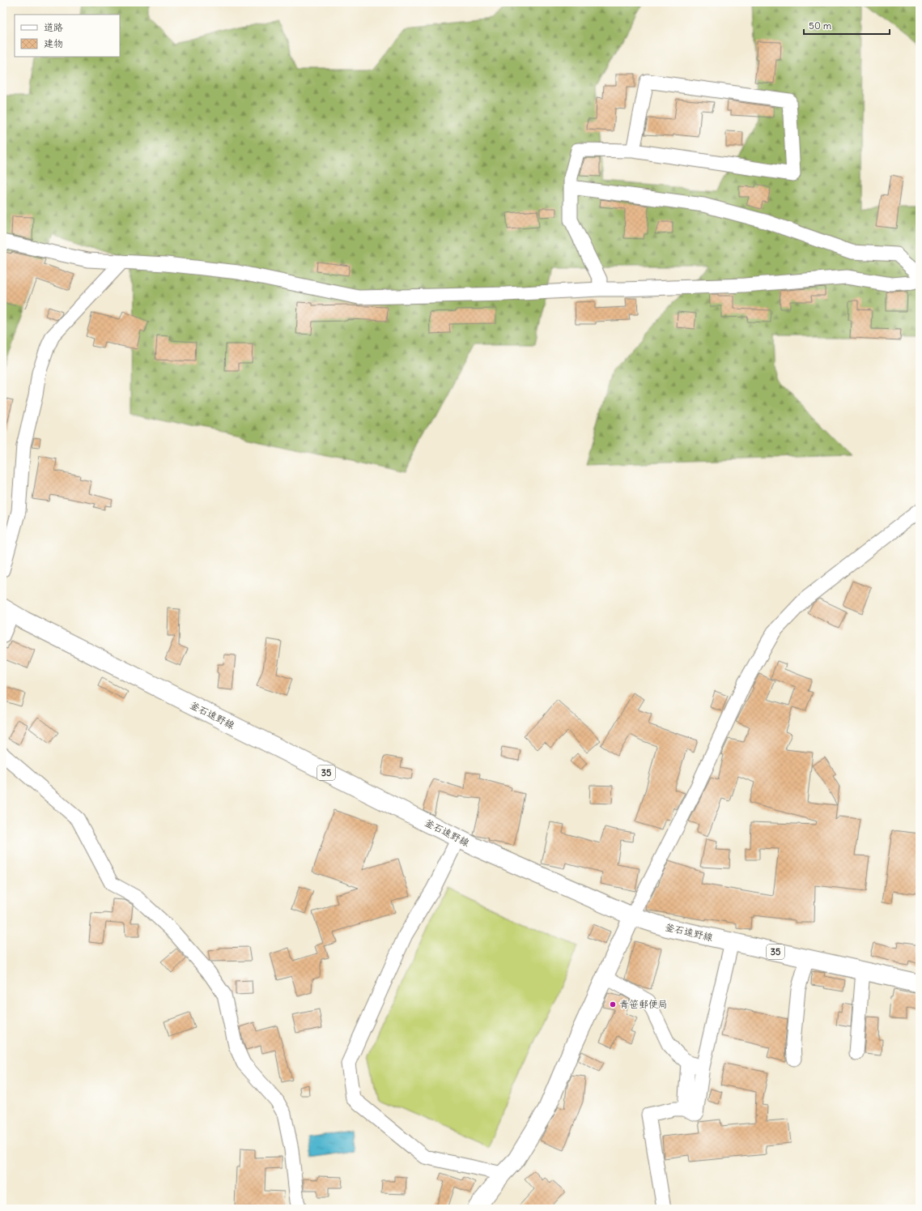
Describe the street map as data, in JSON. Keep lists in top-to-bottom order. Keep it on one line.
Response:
{"streets":{"main road":["釜石遠野線","35"]},"places":["青笹郵便局"],"legend":["道路","建物"],"scale_bar":"50 m"}
